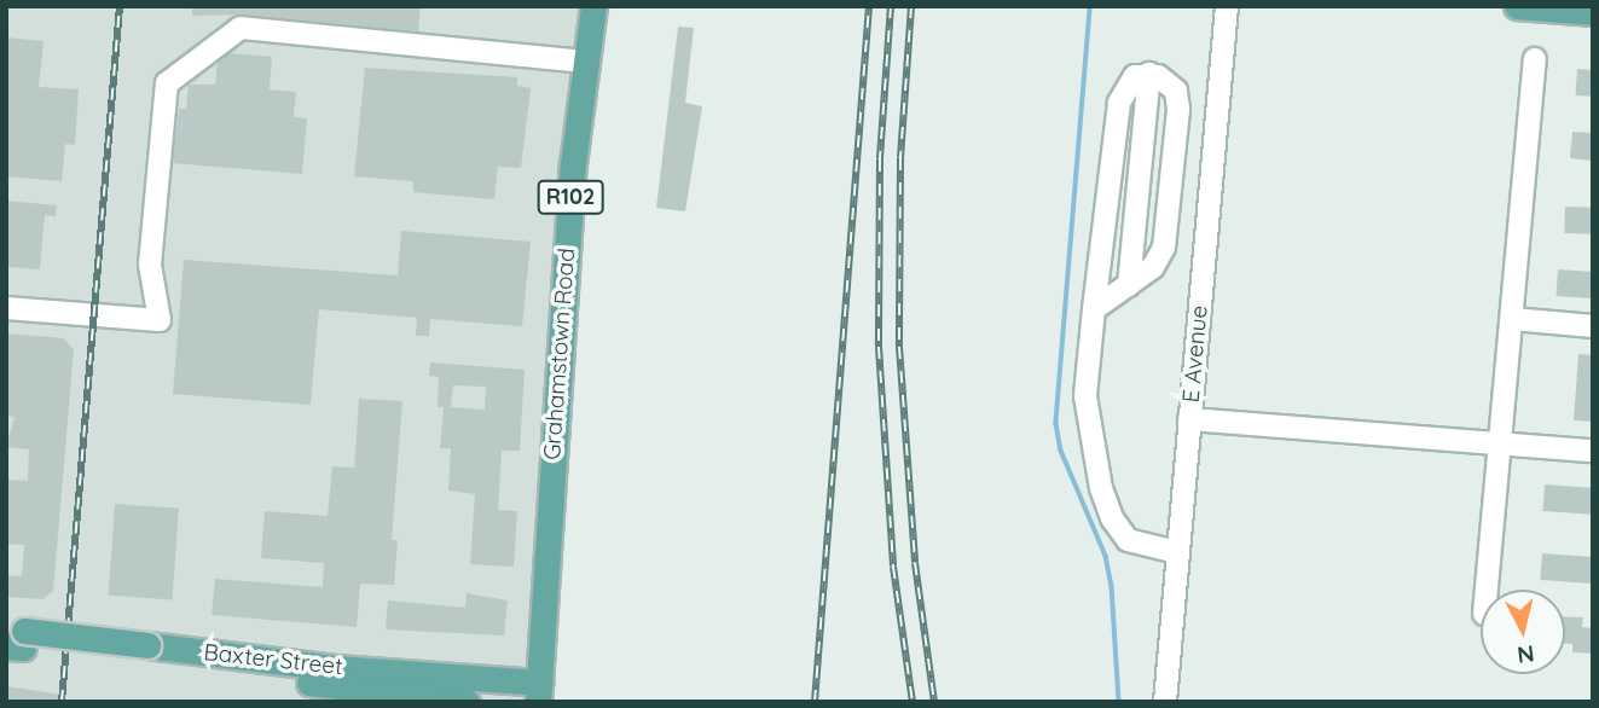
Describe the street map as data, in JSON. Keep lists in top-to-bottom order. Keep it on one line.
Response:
{"streets":{"main road":["R102","Grahamstown Road","Baxter Street"],"street":["E Avenue"]},"crossings":[["Grahamstown Road","Baxter Street"]],"north":"bottom"}
